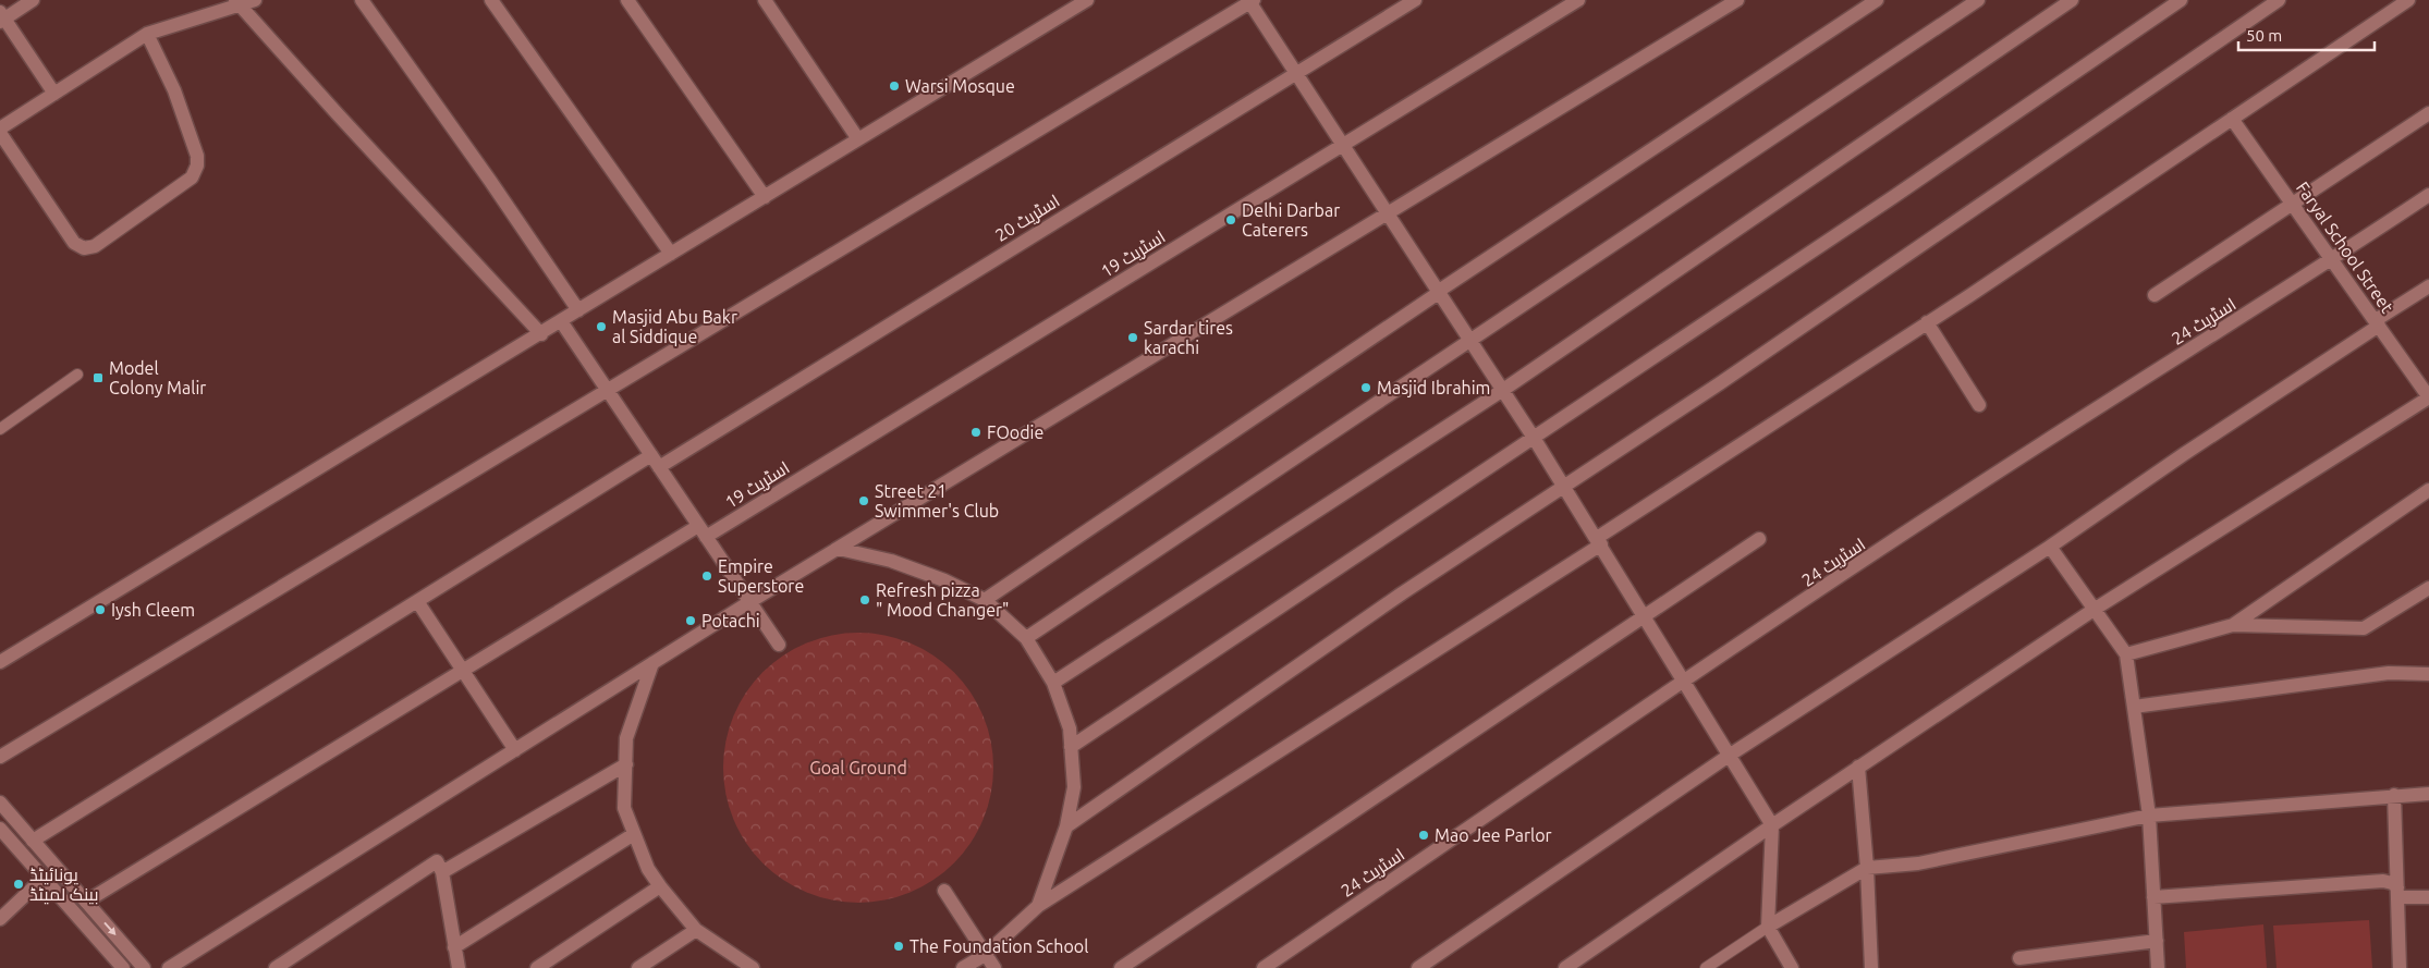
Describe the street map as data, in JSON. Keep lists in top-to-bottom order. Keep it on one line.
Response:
{"streets":{"street":["اسٹریٹ 20","Faryal School Street","اسٹریٹ 19","اسٹریٹ 24"]},"crossings":[["Faryal School Street","اسٹریٹ 24"]],"parks":["Goal Ground"],"places":{"other":["Warsi Mosque","Delhi Darbar Caterers","Masjid Abu Bakr al Siddique","Sardar tires karachi","Masjid Ibrahim","FOodie","Street 21 Swimmer's Club","Empire Superstore","Refresh pizza \" Mood Changer\"","Iysh Cleem","Potachi","Mao Jee Parlor","یونائیٹڈ بینک لمیٹڈ","The Foundation School"],"transit":["Model Colony Malir"]},"scale_bar":"50 m"}
